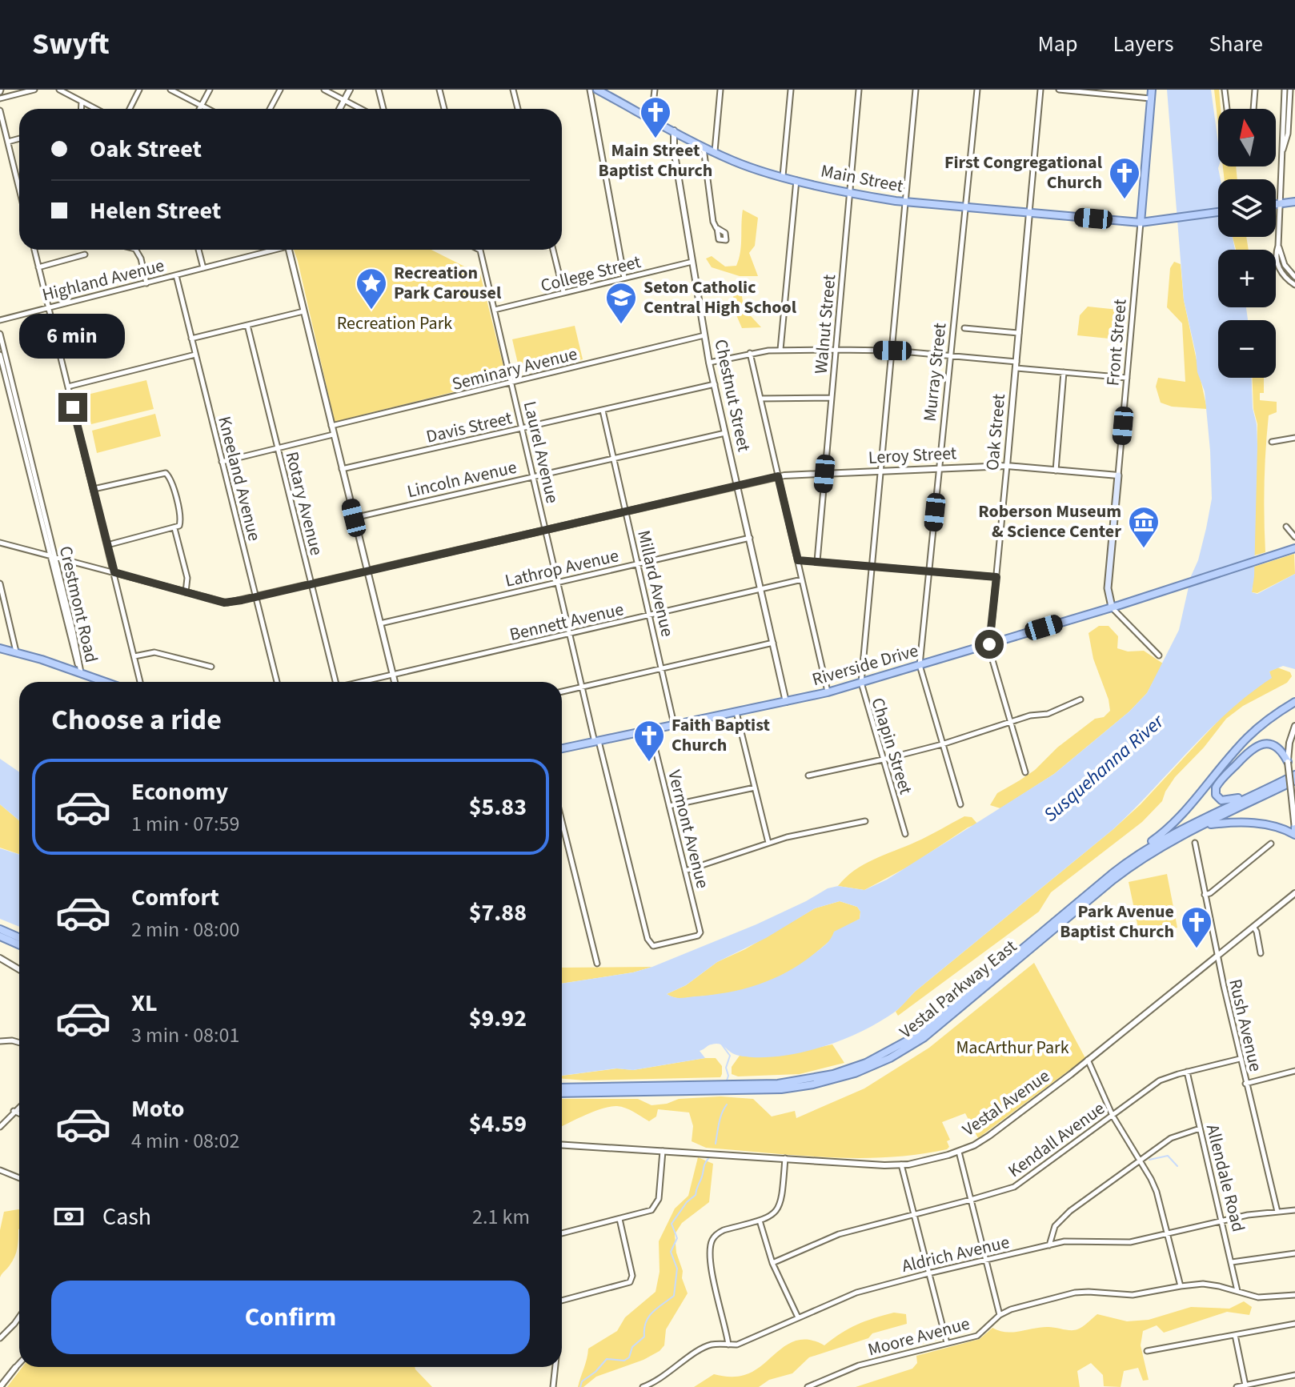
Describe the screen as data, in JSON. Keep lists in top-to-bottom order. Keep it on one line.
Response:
{"streets":{"main road":["Main Street","Front Street","Riverside Drive","Vestal Parkway East"],"street":["College Street","Highland Avenue","Walnut Street","Seminary Avenue","Murray Street","Chestnut Street","Davis Street","Oak Street","Laurel Avenue","Leroy Street","Kneeland Avenue","Lincoln Avenue","Rotary Avenue","Lathrop Avenue","Millard Avenue","Crestmont Road","Bennett Avenue","Chapin Street","Vermont Avenue","Rush Avenue","Vestal Avenue","Kendall Avenue","Allendale Road","Aldrich Avenue","Moore Avenue"]},"crossings":[["Main Street","Walnut Street"],["Main Street","Front Street"],["Main Street","Murray Street"],["Main Street","Chestnut Street"],["Main Street","Oak Street"],["Main Street","Chapin Street"],["College Street","Chestnut Street"],["College Street","Laurel Avenue"],["Highland Avenue","Kneeland Avenue"],["Walnut Street","Leroy Street"],["Front Street","Leroy Street"],["Front Street","Riverside Drive"],["Seminary Avenue","Chestnut Street"],["Seminary Avenue","Laurel Avenue"],["Murray Street","Leroy Street"],["Murray Street","Riverside Drive"],["Chestnut Street","Davis Street"],["Chestnut Street","Leroy Street"],["Chestnut Street","Lincoln Avenue"],["Chestnut Street","Lathrop Avenue"],["Chestnut Street","Bennett Avenue"],["Chestnut Street","Riverside Drive"],["Davis Street","Laurel Avenue"],["Davis Street","Millard Avenue"],["Oak Street","Leroy Street"],["Oak Street","Riverside Drive"],["Laurel Avenue","Leroy Street"],["Laurel Avenue","Lincoln Avenue"],["Laurel Avenue","Lathrop Avenue"],["Laurel Avenue","Bennett Avenue"],["Laurel Avenue","Riverside Drive"],["Laurel Avenue","Vermont Avenue"],["Leroy Street","Kneeland Avenue"],["Leroy Street","Rotary Avenue"],["Leroy Street","Millard Avenue"],["Leroy Street","Crestmont Road"],["Leroy Street","Chapin Street"],["Lincoln Avenue","Millard Avenue"],["Lathrop Avenue","Millard Avenue"],["Millard Avenue","Bennett Avenue"],["Millard Avenue","Riverside Drive"],["Riverside Drive","Chapin Street"],["Riverside Drive","Vermont Avenue"],["Rush Avenue","Vestal Avenue"],["Rush Avenue","Kendall Avenue"],["Rush Avenue","Aldrich Avenue"],["Kendall Avenue","Allendale Road"],["Allendale Road","Aldrich Avenue"],["Allendale Road","Moore Avenue"]],"water":["Susquehanna River"],"parks":["Recreation Park","MacArthur Park"],"places":{"church":["Main Street Baptist Church","First Congregational Church","Faith Baptist Church","Park Avenue Baptist Church"],"place":["Recreation Park Carousel"],"school or university":["Seton Catholic Central High School"],"museum":["Roberson Museum & Science Center"]},"north":"top","page":{"header":"Swyft","nav":["Map","Layers","Share"],"map_buttons":["+","−"],"banner":["Oak Street","Helen Street"],"bubble":"6 min","heading":"Choose a ride","list":[{"name":"Economy","note":"1 min · 07:59","value":"$5.83"},{"name":"Comfort","note":"2 min · 08:00","value":"$7.88"},{"name":"XL","note":"3 min · 08:01","value":"$9.92"},{"name":"Moto","note":"4 min · 08:02","value":"$4.59"}],"pay":["Cash","2.1 km"],"buttons":"Confirm"}}
